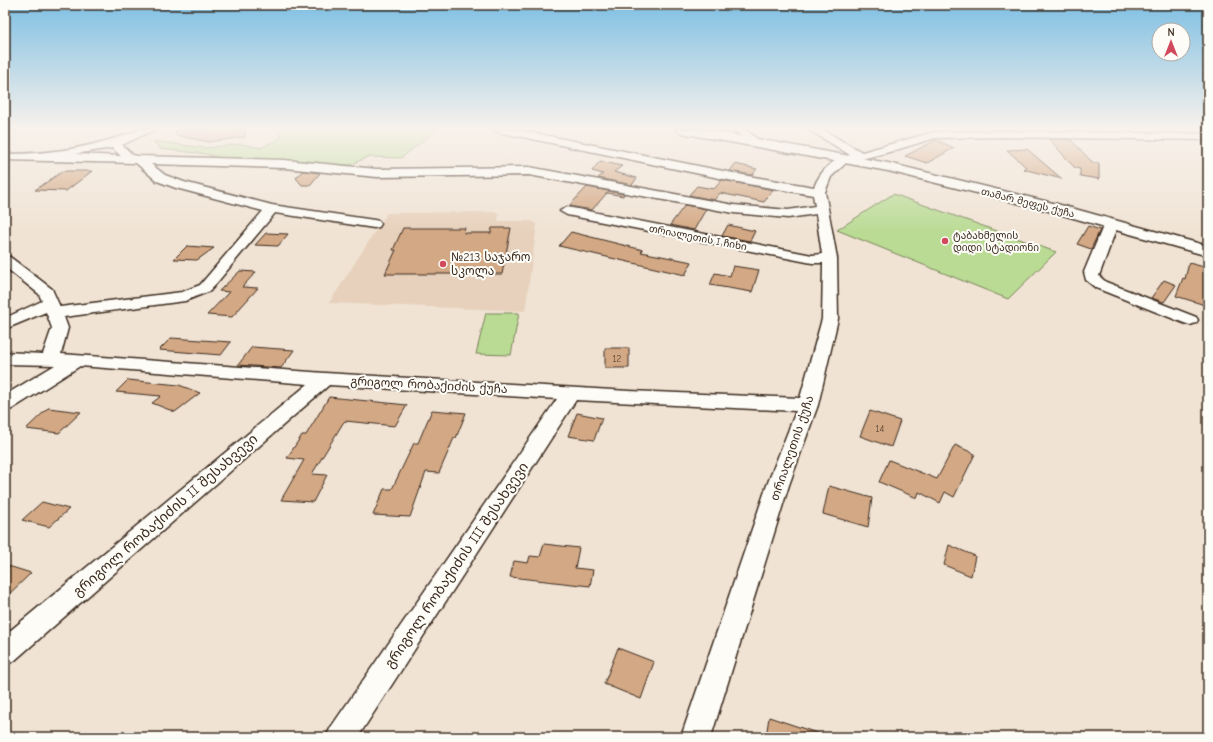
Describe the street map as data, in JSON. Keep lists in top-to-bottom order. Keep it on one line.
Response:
{"streets":{"street":["თამარ მეფეს ქუჩა","თრიალეთის I ჩიხი","გრიგოლ რობაქიძის ქუჩა","თრიალეთის ქუჩა","გრიგოლ რობაქიძის II შესახვევი","გრიგოლ რობაქიძის III შესახვევი"]},"crossings":[["თრიალეთის I ჩიხი","თრიალეთის ქუჩა"],["გრიგოლ რობაქიძის ქუჩა","თრიალეთის ქუჩა"],["გრიგოლ რობაქიძის ქუჩა","გრიგოლ რობაქიძის II შესახვევი"],["გრიგოლ რობაქიძის ქუჩა","გრიგოლ რობაქიძის III შესახვევი"]],"places":["ტაბახმელის დიდი სტადიონი","№213 საჯარო სკოლა"],"house_numbers":["12","14"],"north":"top"}
